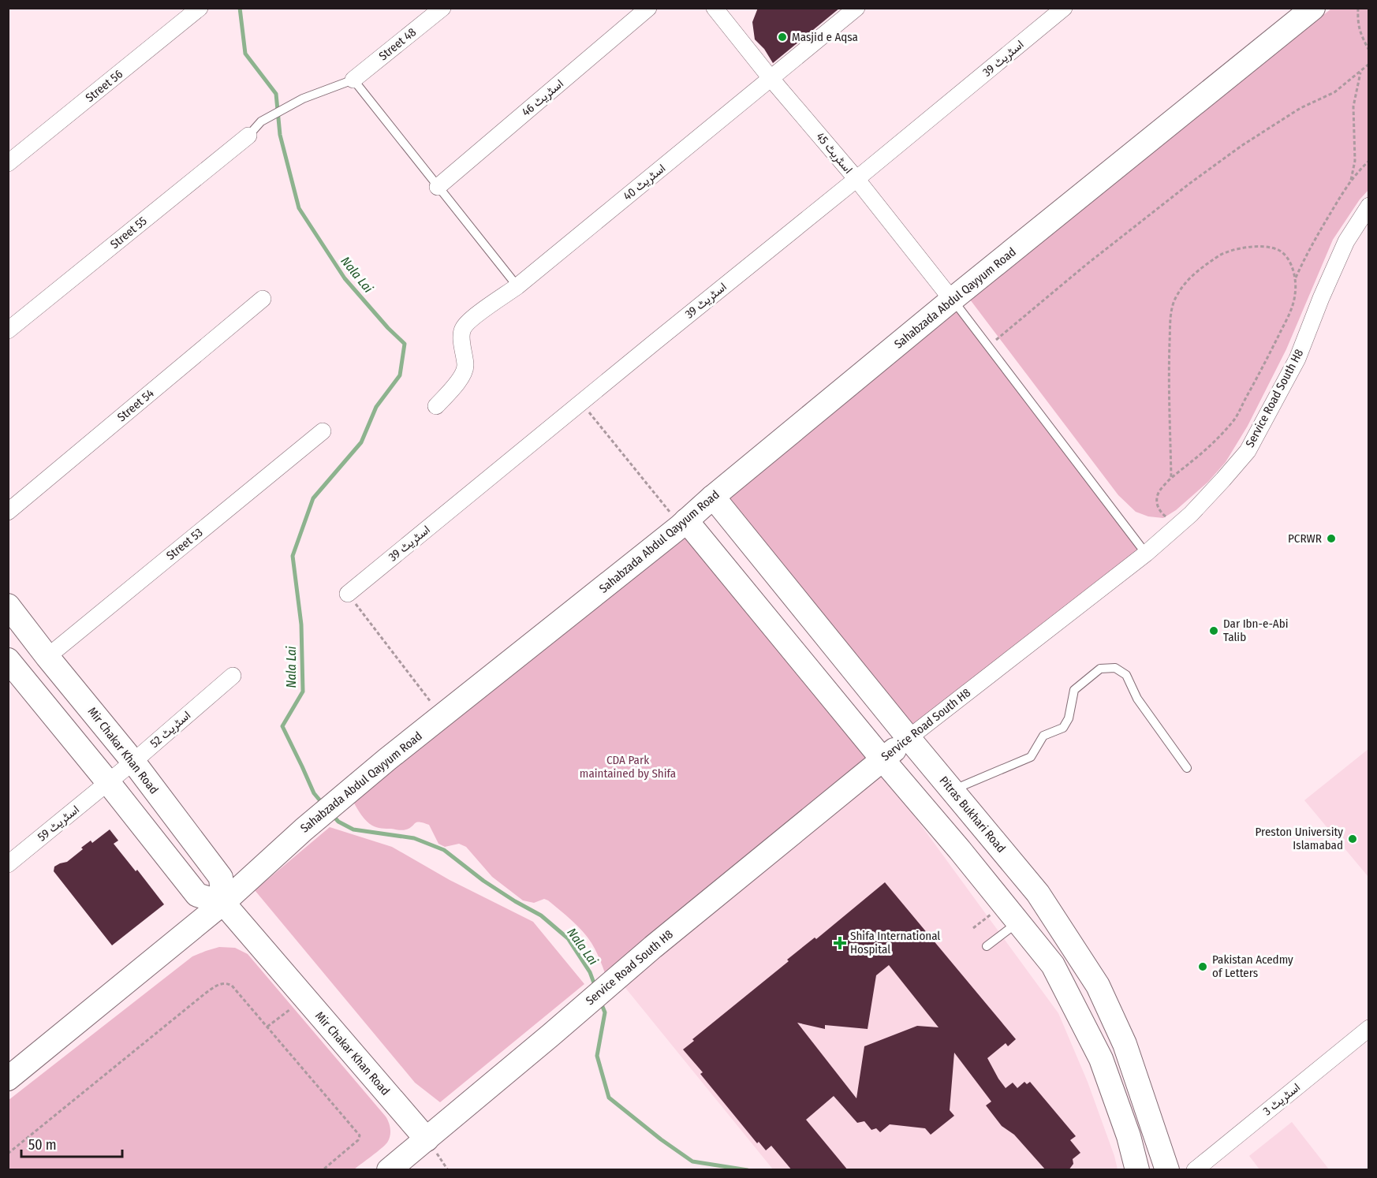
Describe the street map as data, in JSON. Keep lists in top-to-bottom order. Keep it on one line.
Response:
{"streets":{"street":["Street 48","اسٹریٹ 39","Street 56","اسٹریٹ 46","اسٹریٹ 45","اسٹریٹ 40","Street 55","Sahabzada Abdul Qayyum Road","Service Road South H8","Street 54","Street 53","اسٹریٹ 52","Mir Chakar Khan Road","Pitras Bukhari Road","اسٹریٹ 59","اسٹریٹ 3"]},"crossings":[["اسٹریٹ 39","اسٹریٹ 45"],["اسٹریٹ 45","اسٹریٹ 40"],["اسٹریٹ 45","Sahabzada Abdul Qayyum Road"],["Sahabzada Abdul Qayyum Road","Mir Chakar Khan Road"],["Sahabzada Abdul Qayyum Road","Pitras Bukhari Road"],["Service Road South H8","Mir Chakar Khan Road"],["Service Road South H8","Pitras Bukhari Road"],["Street 53","Mir Chakar Khan Road"],["اسٹریٹ 52","Mir Chakar Khan Road"],["اسٹریٹ 52","اسٹریٹ 59"]],"water":["Nala Lai"],"parks":["CDA Park maintained by Shifa"],"places":{"other":["Masjid e Aqsa","PCRWR","Dar Ibn-e-Abi Talib","Preston University Islamabad","Pakistan Acedmy of Letters"],"health":["Shifa International Hospital"]},"scale_bar":"50 m"}
